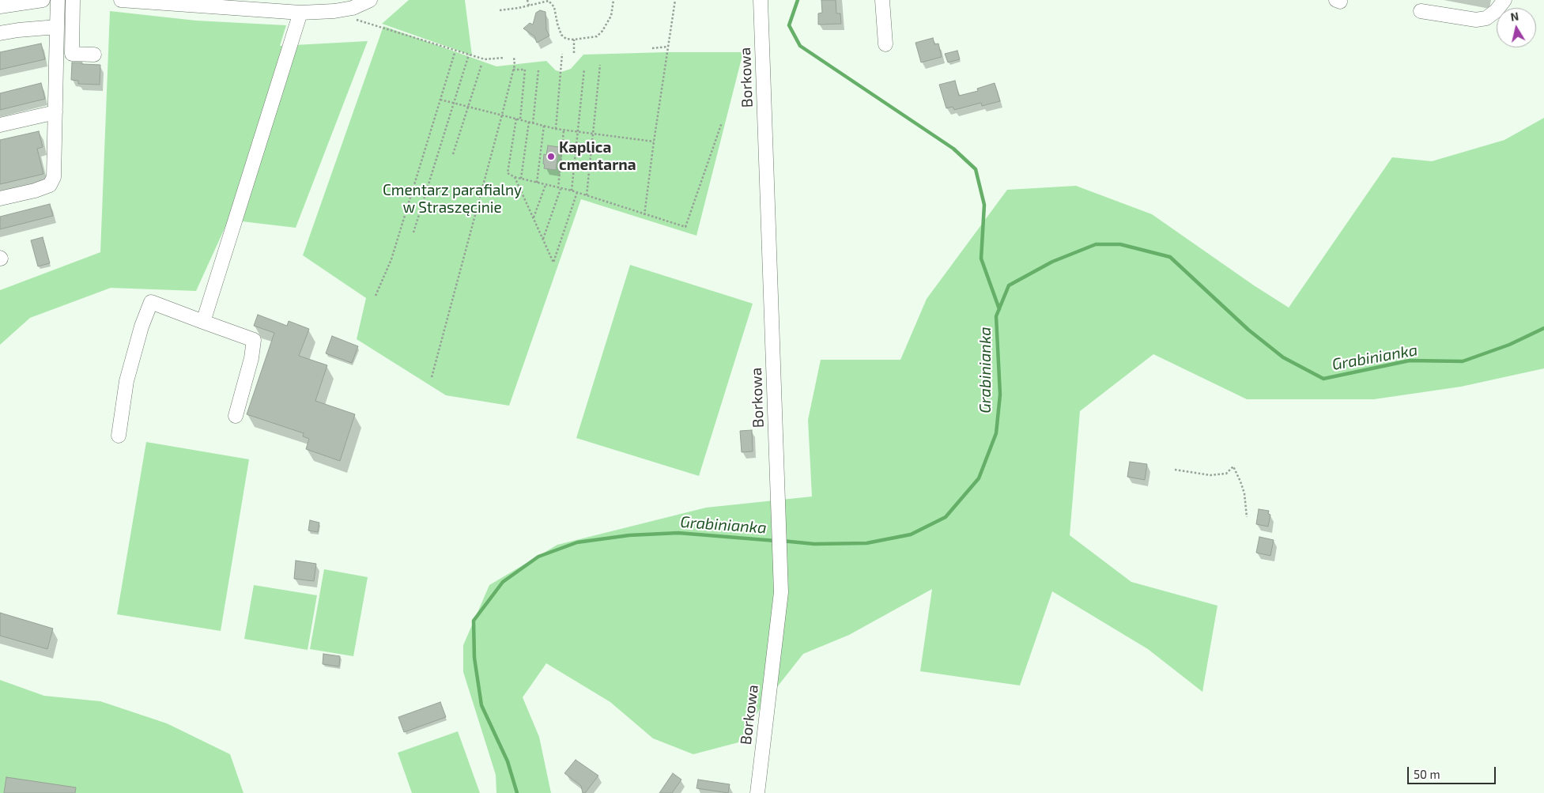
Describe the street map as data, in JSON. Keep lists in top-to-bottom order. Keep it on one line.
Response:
{"streets":{"street":["Borkowa"]},"water":["Grabinianka"],"parks":["Cmentarz parafialny w Straszęcinie"],"places":["Kaplica cmentarna"],"scale_bar":"50 m","north":"top"}
